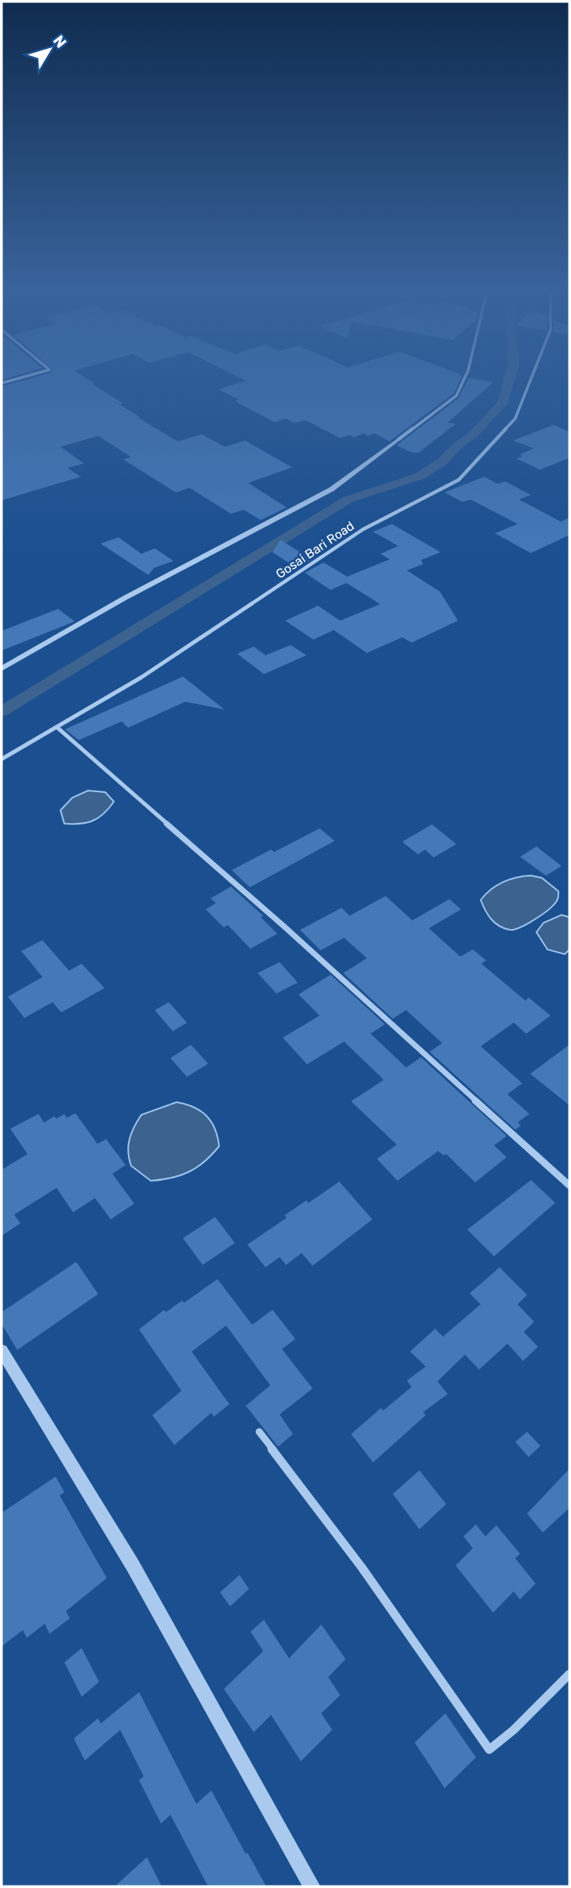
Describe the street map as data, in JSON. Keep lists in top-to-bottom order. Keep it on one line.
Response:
{"streets":{"street":["Gosai Bari Road"]},"north":"top right"}
